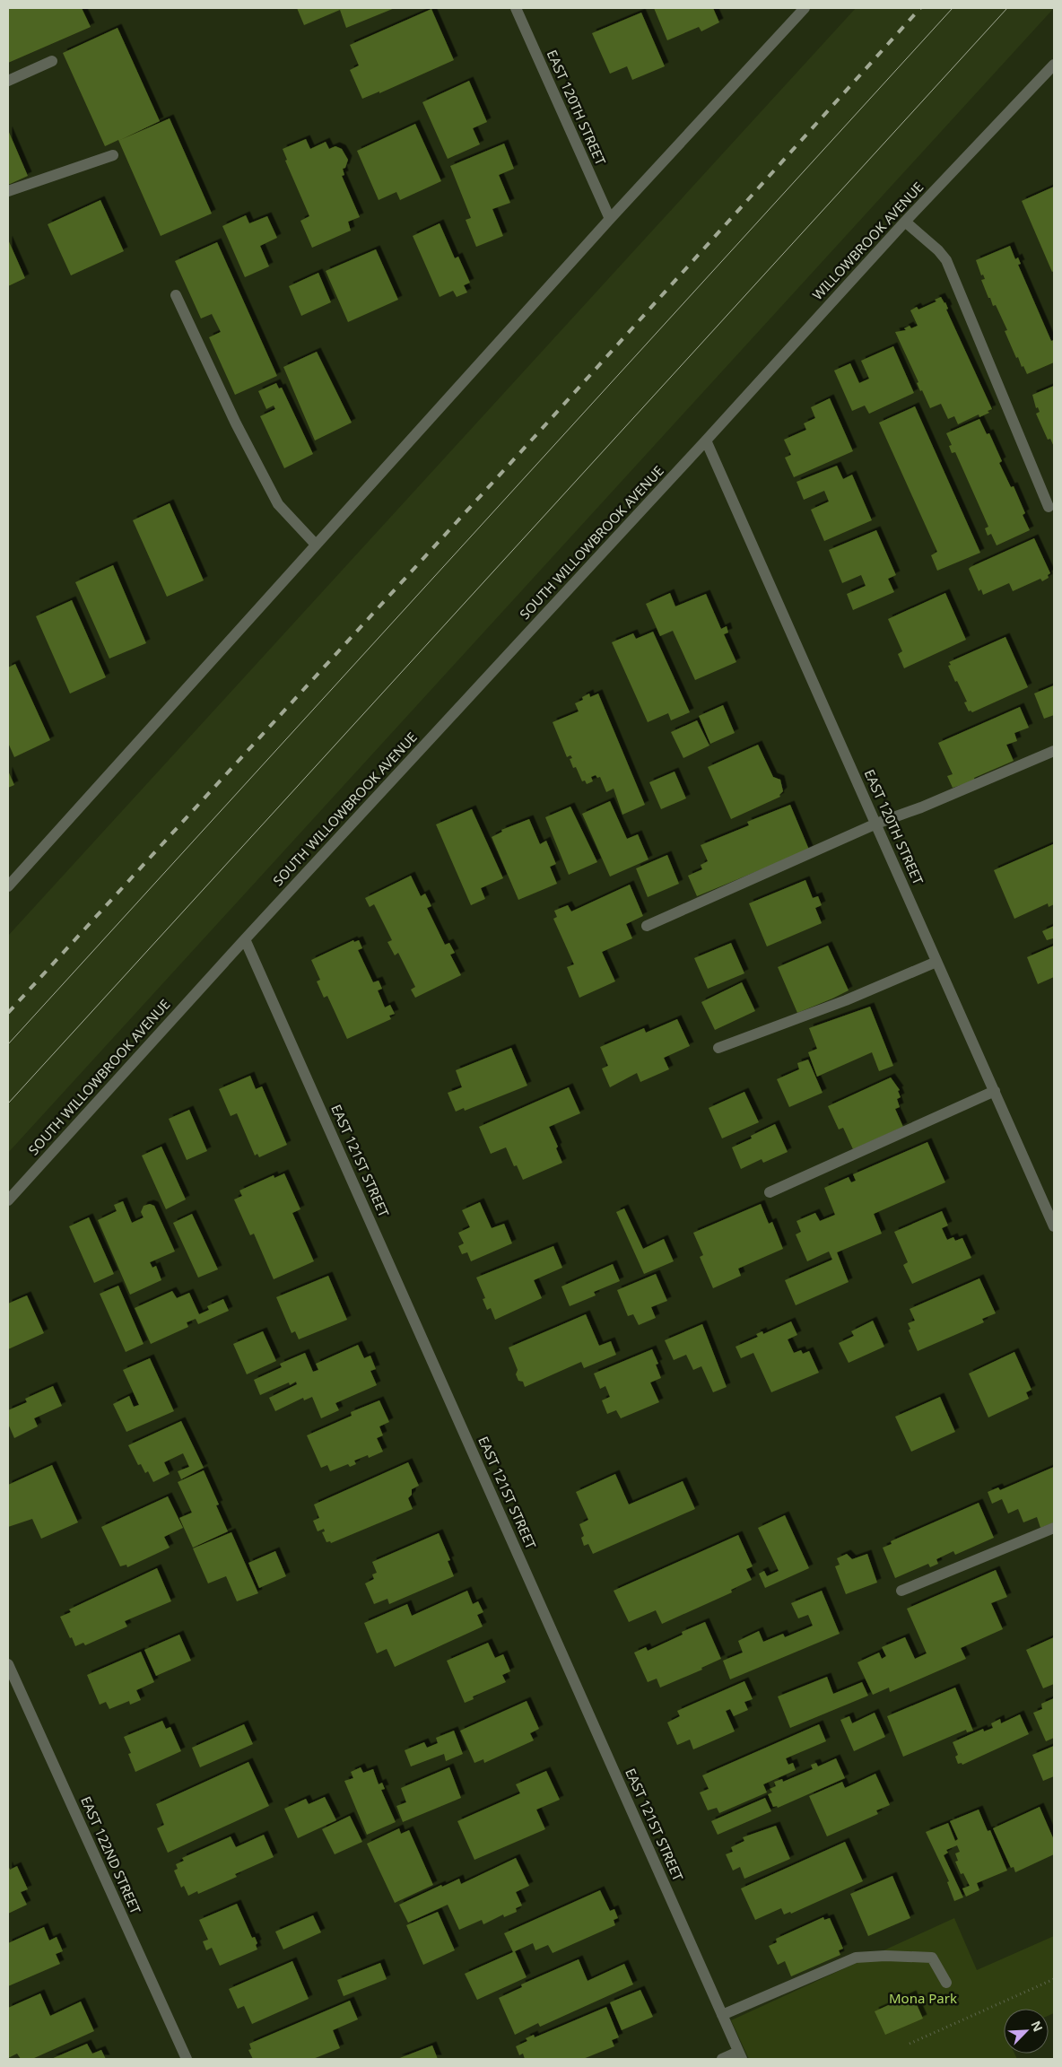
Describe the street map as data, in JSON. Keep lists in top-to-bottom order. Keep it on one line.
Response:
{"streets":{"street":["EAST 120TH STREET","WILLOWBROOK AVENUE","SOUTH WILLOWBROOK AVENUE","EAST 121ST STREET","EAST 122ND STREET"]},"crossings":[["EAST 120TH STREET","WILLOWBROOK AVENUE"],["EAST 120TH STREET","SOUTH WILLOWBROOK AVENUE"],["WILLOWBROOK AVENUE","SOUTH WILLOWBROOK AVENUE"],["SOUTH WILLOWBROOK AVENUE","EAST 121ST STREET"]],"parks":["Mona Park"],"north":"top right"}
